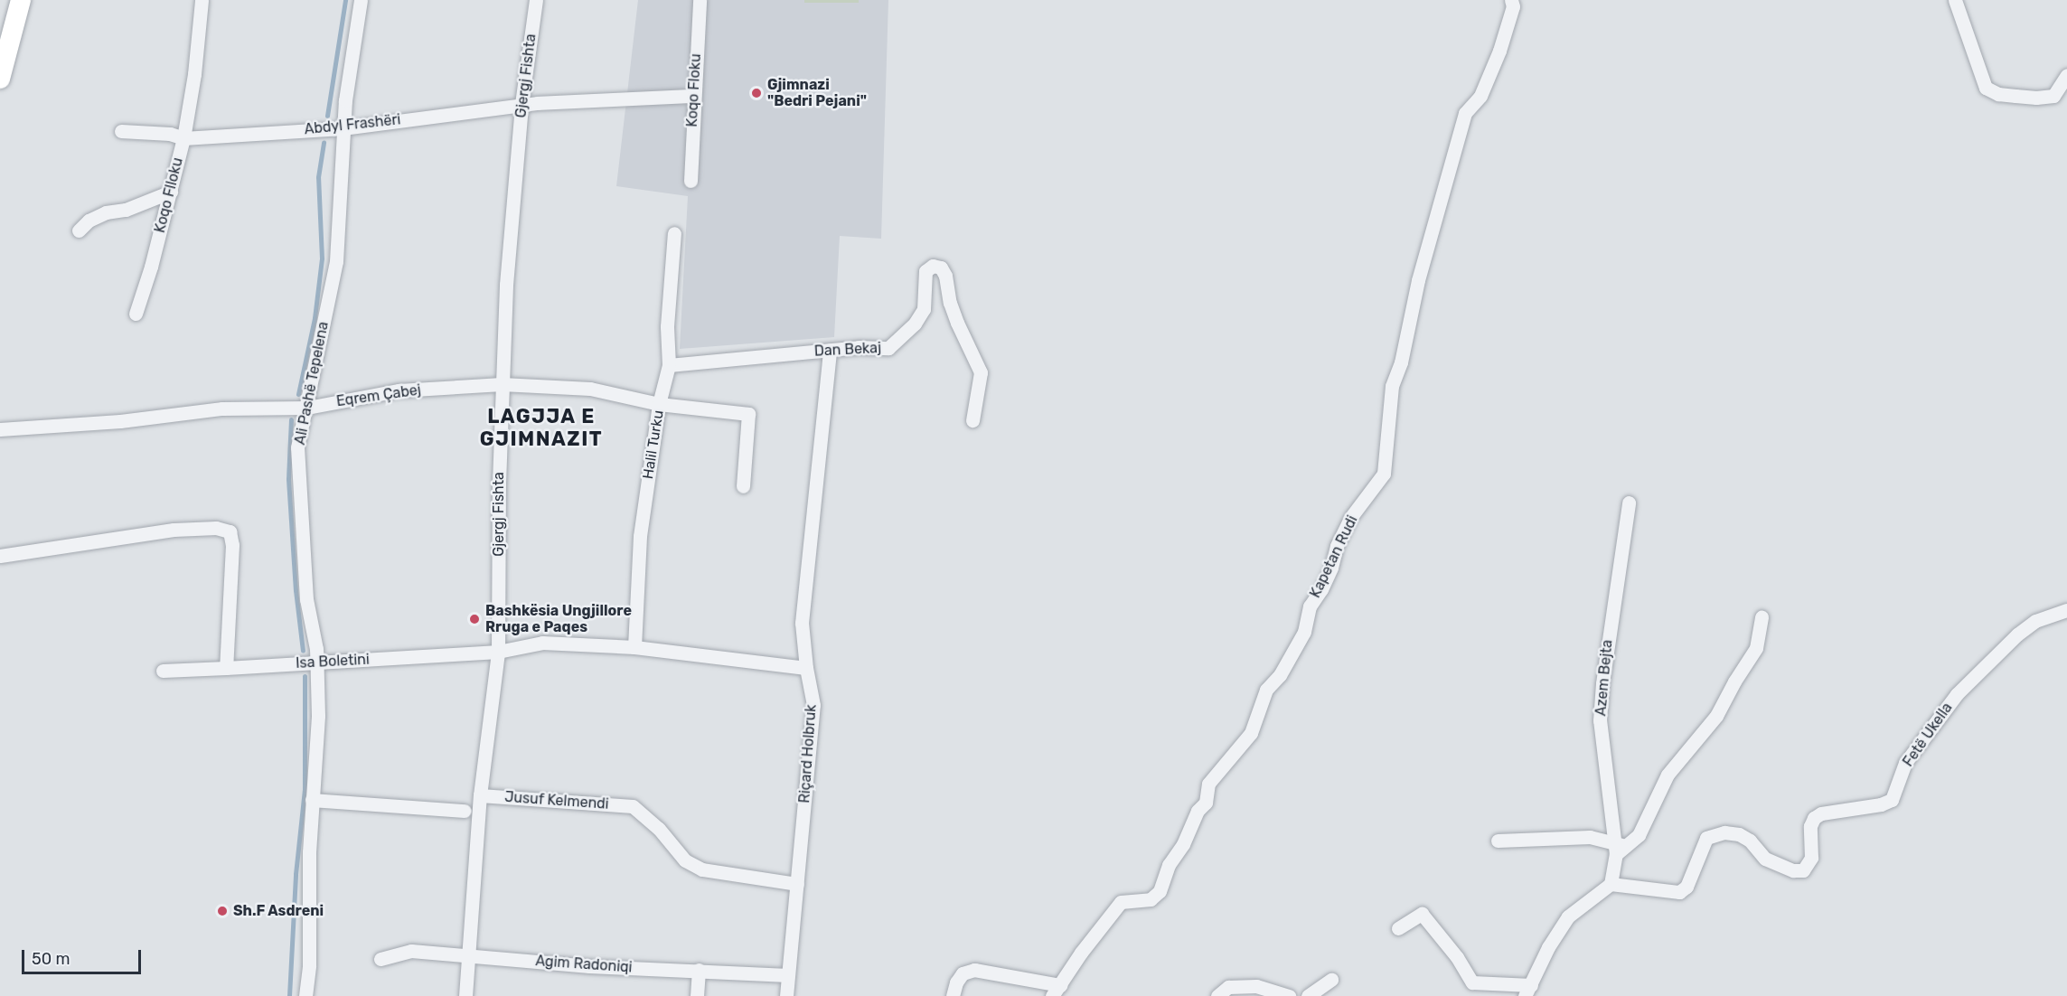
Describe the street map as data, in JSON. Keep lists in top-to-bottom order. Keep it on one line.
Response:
{"streets":{"street":["Gjergj Fishta","Koqo Floku","Abdyl Frashëri","Koqo Flloku","Dan Bekaj","Ali Pashë Tepelena","Eqrem Çabej","Halil Turku","Kapetan Rudi","Isa Boletini","Azem Bejta","Fetë Ukella","Riçard Holbruk","Jusuf Kelmendi","Agim Radoniqi"]},"crossings":[["Gjergj Fishta","Abdyl Frashëri"],["Gjergj Fishta","Eqrem Çabej"],["Gjergj Fishta","Isa Boletini"],["Gjergj Fishta","Jusuf Kelmendi"],["Gjergj Fishta","Agim Radoniqi"],["Abdyl Frashëri","Koqo Flloku"],["Abdyl Frashëri","Ali Pashë Tepelena"],["Dan Bekaj","Riçard Holbruk"],["Ali Pashë Tepelena","Eqrem Çabej"],["Ali Pashë Tepelena","Isa Boletini"],["Eqrem Çabej","Halil Turku"],["Halil Turku","Isa Boletini"],["Isa Boletini","Riçard Holbruk"],["Azem Bejta","Fetë Ukella"],["Riçard Holbruk","Jusuf Kelmendi"],["Riçard Holbruk","Agim Radoniqi"]],"districts":["LAGJJA E GJIMNAZIT"],"places":["Gjimnazi \"Bedri Pejani\"","Bashkësia Ungjillore Rruga e Paqes","Sh.F Asdreni"],"scale_bar":"50 m"}
